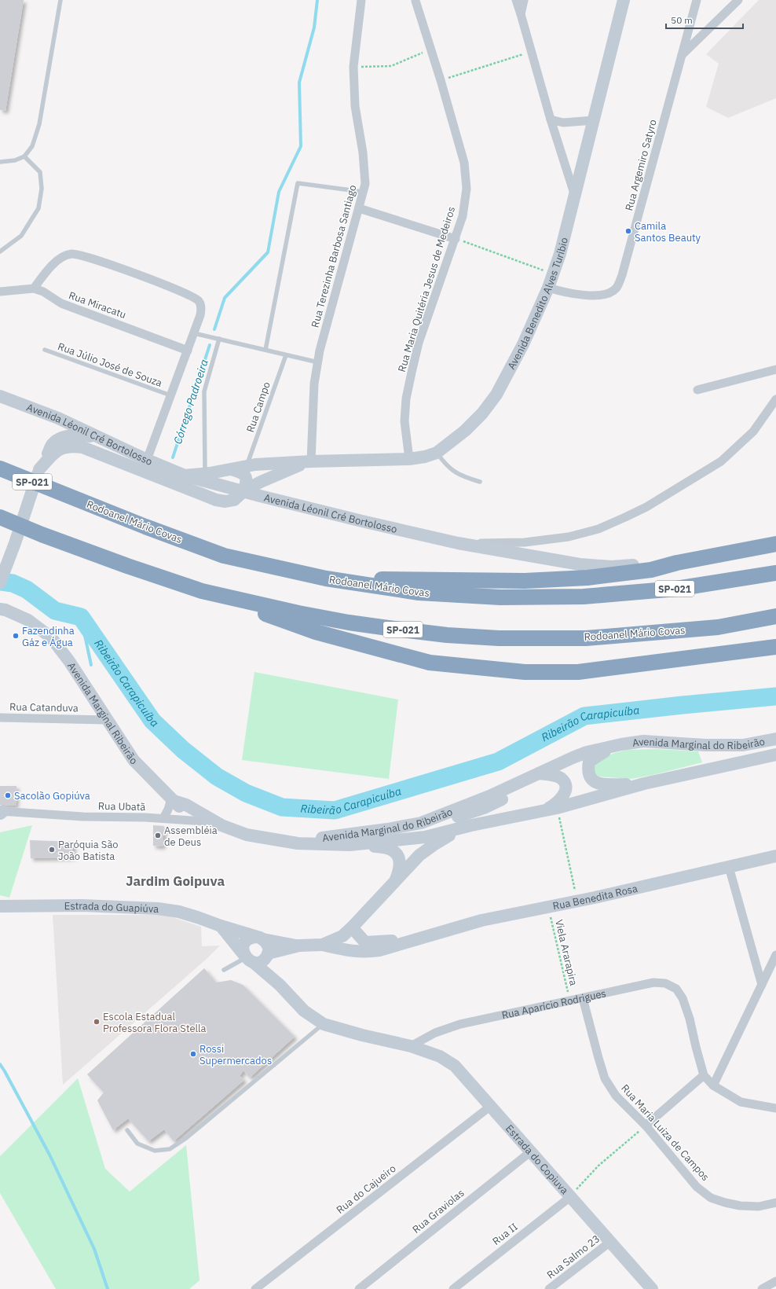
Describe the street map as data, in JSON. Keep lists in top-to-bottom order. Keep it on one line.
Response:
{"streets":{"highway":["SP-021","Rodoanel Mário Covas"],"main road":["Avenida Benedito Alves Turíbio","Avenida Léonil Cré Bortolosso","Avenida Marginal Ribeirão","Avenida Marginal do Ribeirão","Rua Benedita Rosa","Estrada do Guapiúva","Estrada do Copiuva"],"street":["Rua Argemiro Satyro","Rua Terezinha Barbosa Santiago","Rua Maria Quitéria Jesus de Medeiros","Rua Miracatu","Rua Catanduva","Rua Ubatã","Rua Aparício Rodrigues","Rua Maria Luiza de Campos","Rua do Cajueiro","Rua Graviolas","Rua II","Rua Salmo 23"],"lane":["Rua Júlio José de Souza","Rua Campo"],"path":["Viela Ararapira"]},"crossings":[["Rua Argemiro Satyro","Avenida Benedito Alves Turíbio"],["Rua Terezinha Barbosa Santiago","Avenida Benedito Alves Turíbio"],["Rua Maria Quitéria Jesus de Medeiros","Avenida Benedito Alves Turíbio"],["Avenida Benedito Alves Turíbio","Rua Campo"],["Avenida Benedito Alves Turíbio","Avenida Léonil Cré Bortolosso"],["Rua Catanduva","Avenida Marginal Ribeirão"],["Avenida Marginal Ribeirão","Rua Ubatã"],["Rua Benedita Rosa","Estrada do Guapiúva"],["Rua Benedita Rosa","Viela Ararapira"],["Viela Ararapira","Rua Aparício Rodrigues"],["Rua Aparício Rodrigues","Rua Maria Luiza de Campos"],["Rua Aparício Rodrigues","Estrada do Copiuva"],["Estrada do Copiuva","Rua do Cajueiro"],["Estrada do Copiuva","Rua Graviolas"],["Estrada do Copiuva","Rua II"],["Estrada do Copiuva","Rua Salmo 23"]],"districts":["Jardim Goipuva"],"water":["Córrego Padroeira","Ribeirão Carapicuíba"],"places":["Camila Santos Beauty","Fazendinha Gáz e Água","Sacolão Gopiúva","Assembléia de Deus","Paróquia São João Batista","Escola Estadual Professora Flora Stella","Rossi Supermercados"],"scale_bar":"50 m"}
